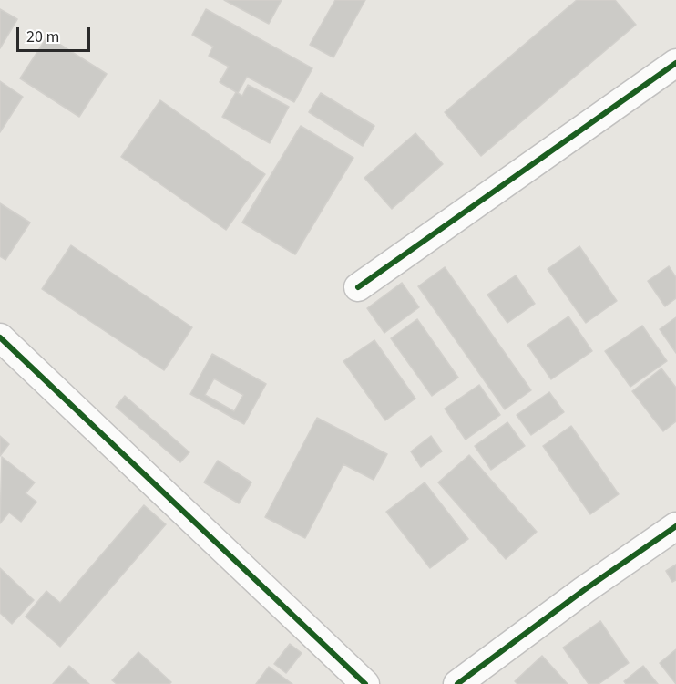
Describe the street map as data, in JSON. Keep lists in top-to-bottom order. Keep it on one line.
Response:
{"scale_bar":"20 m"}
